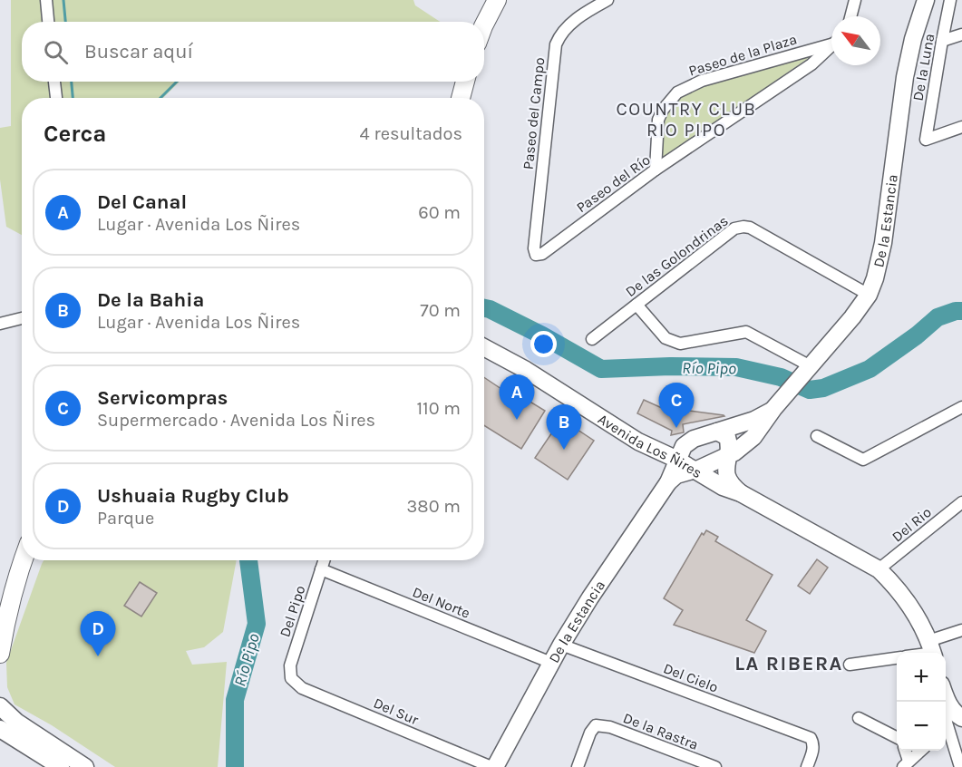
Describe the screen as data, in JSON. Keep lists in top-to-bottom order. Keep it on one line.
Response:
{"streets":{"street":["Paseo de la Plaza","De la Luna","Paseo del Campo","Paseo del Río","De la Estancia","De las Golondrinas","Avenida Los Ñires","Del Rio","Del Norte","Del Pipo","Del Cielo","Del Sur","De la Rastra"]},"crossings":[["Paseo de la Plaza","Paseo del Río"],["Paseo del Campo","Paseo del Río"],["De la Estancia","De las Golondrinas"],["De la Estancia","Avenida Los Ñires"],["De la Estancia","Del Norte"],["De la Estancia","Del Cielo"],["De la Estancia","Del Sur"],["Avenida Los Ñires","Del Rio"],["Del Norte","Del Pipo"],["Del Pipo","Del Sur"]],"districts":["COUNTRY CLUB RIO PIPO","LA RIBERA"],"water":["Río Pipo"],"north":"top left","page":{"search":"Buscar aquí","heading":["Cerca","4 resultados"],"list":[{"mark":"A","name":"Del Canal","note":"Lugar · Avenida Los Ñires","value":"60 m"},{"mark":"B","name":"De la Bahia","note":"Lugar · Avenida Los Ñires","value":"70 m"},{"mark":"C","name":"Servicompras","note":"Supermercado · Avenida Los Ñires","value":"110 m"},{"mark":"D","name":"Ushuaia Rugby Club","note":"Parque","value":"380 m"}],"pins":["A","C","B","D"],"map_buttons":["+","−"]}}
